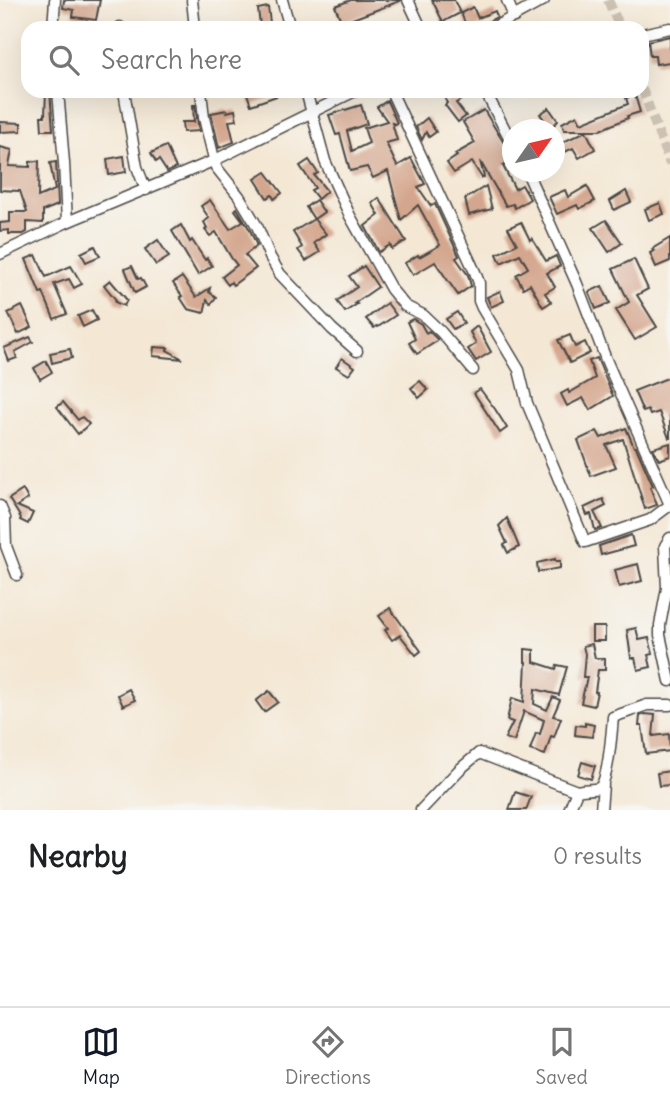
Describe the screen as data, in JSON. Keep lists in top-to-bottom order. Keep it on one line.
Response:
{"north":"top right","page":{"search":"Search here","heading":["Nearby","0 results"],"nav":["Map","Directions","Saved"]}}
